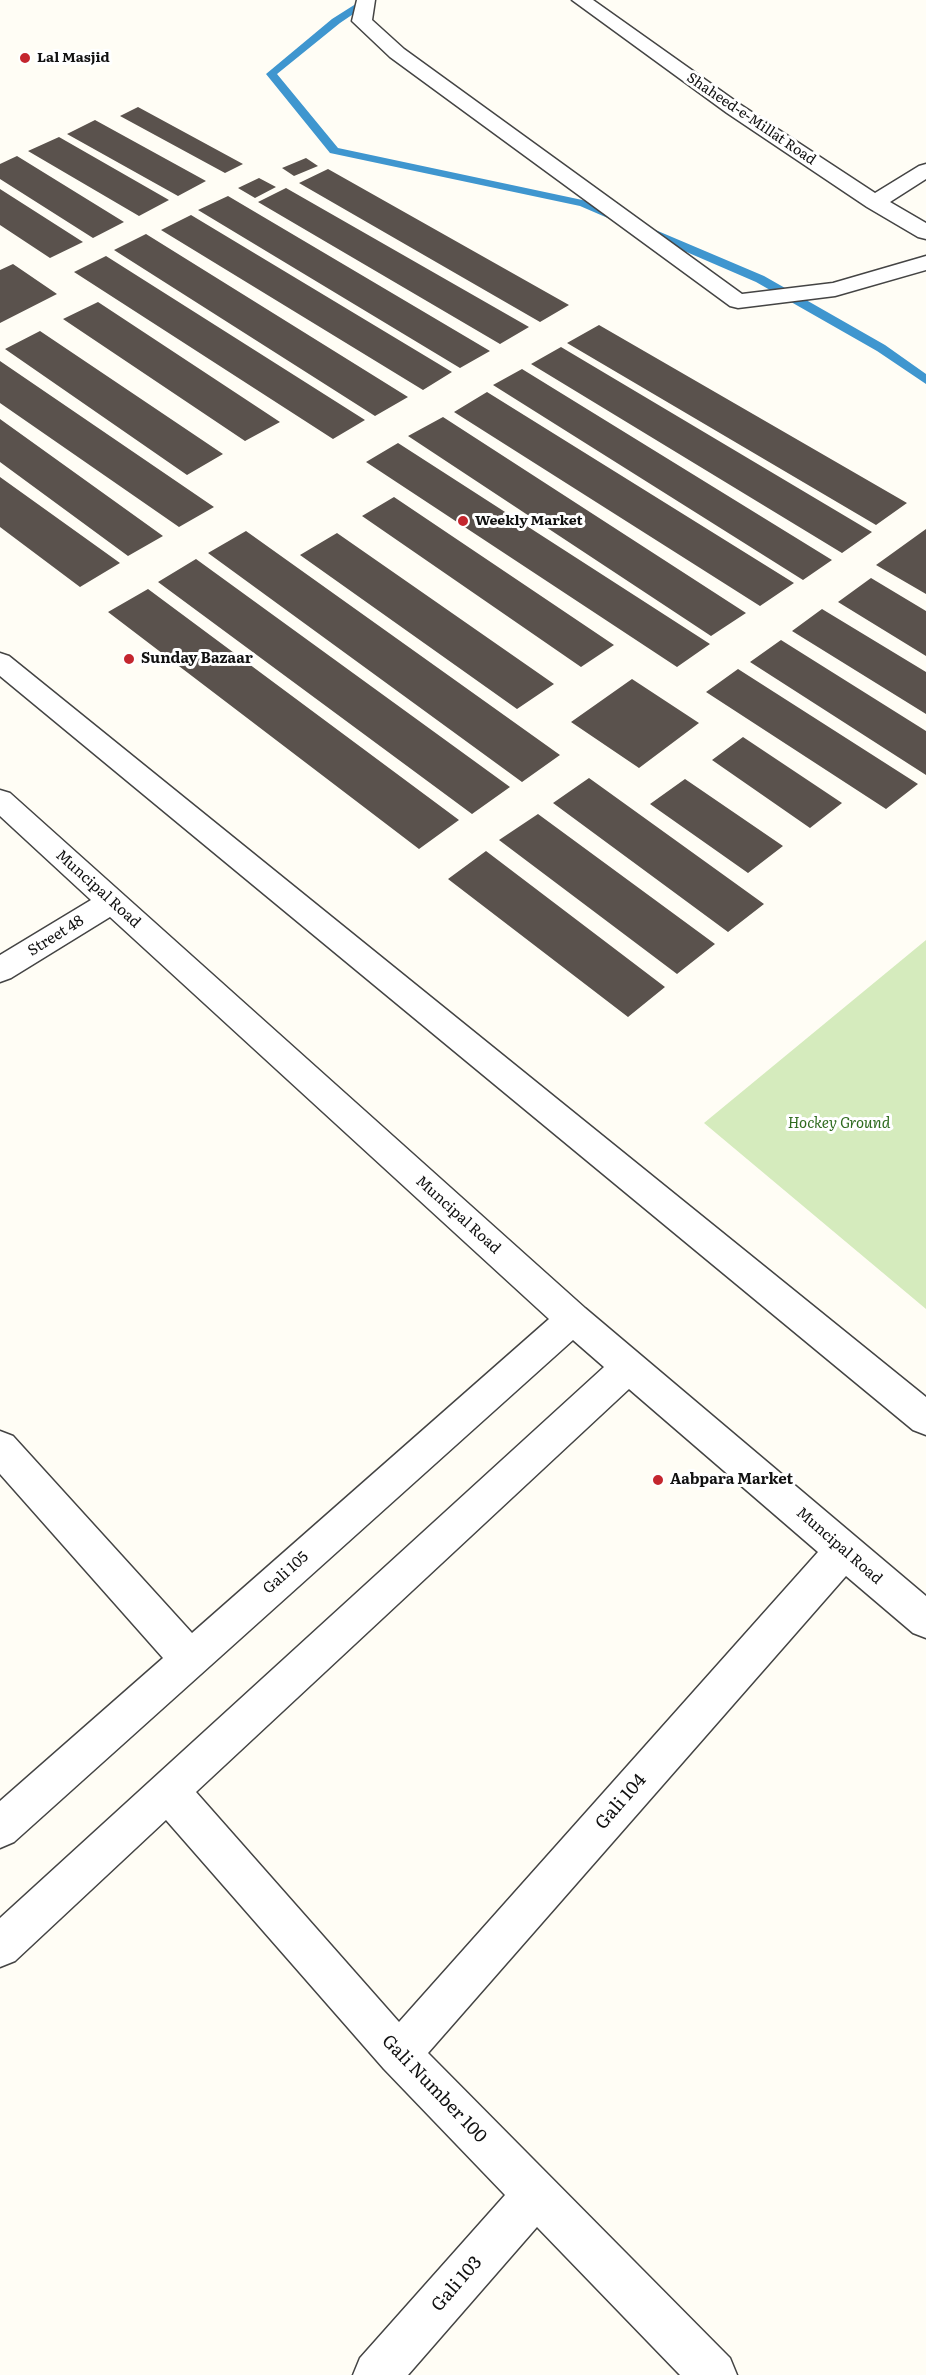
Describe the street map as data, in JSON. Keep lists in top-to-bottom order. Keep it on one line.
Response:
{"streets":{"street":["Shaheed-e-Millat Road","Muncipal Road","Street 48","Gali 105","Gali 104","Gali Number 100","Gali 103"]},"crossings":[["Muncipal Road","Street 48"],["Muncipal Road","Gali 105"],["Muncipal Road","Gali 104"],["Gali 104","Gali Number 100"],["Gali Number 100","Gali 103"]],"parks":["Hockey Ground"],"places":["Lal Masjid","Weekly Market","Sunday Bazaar","Aabpara Market"]}
